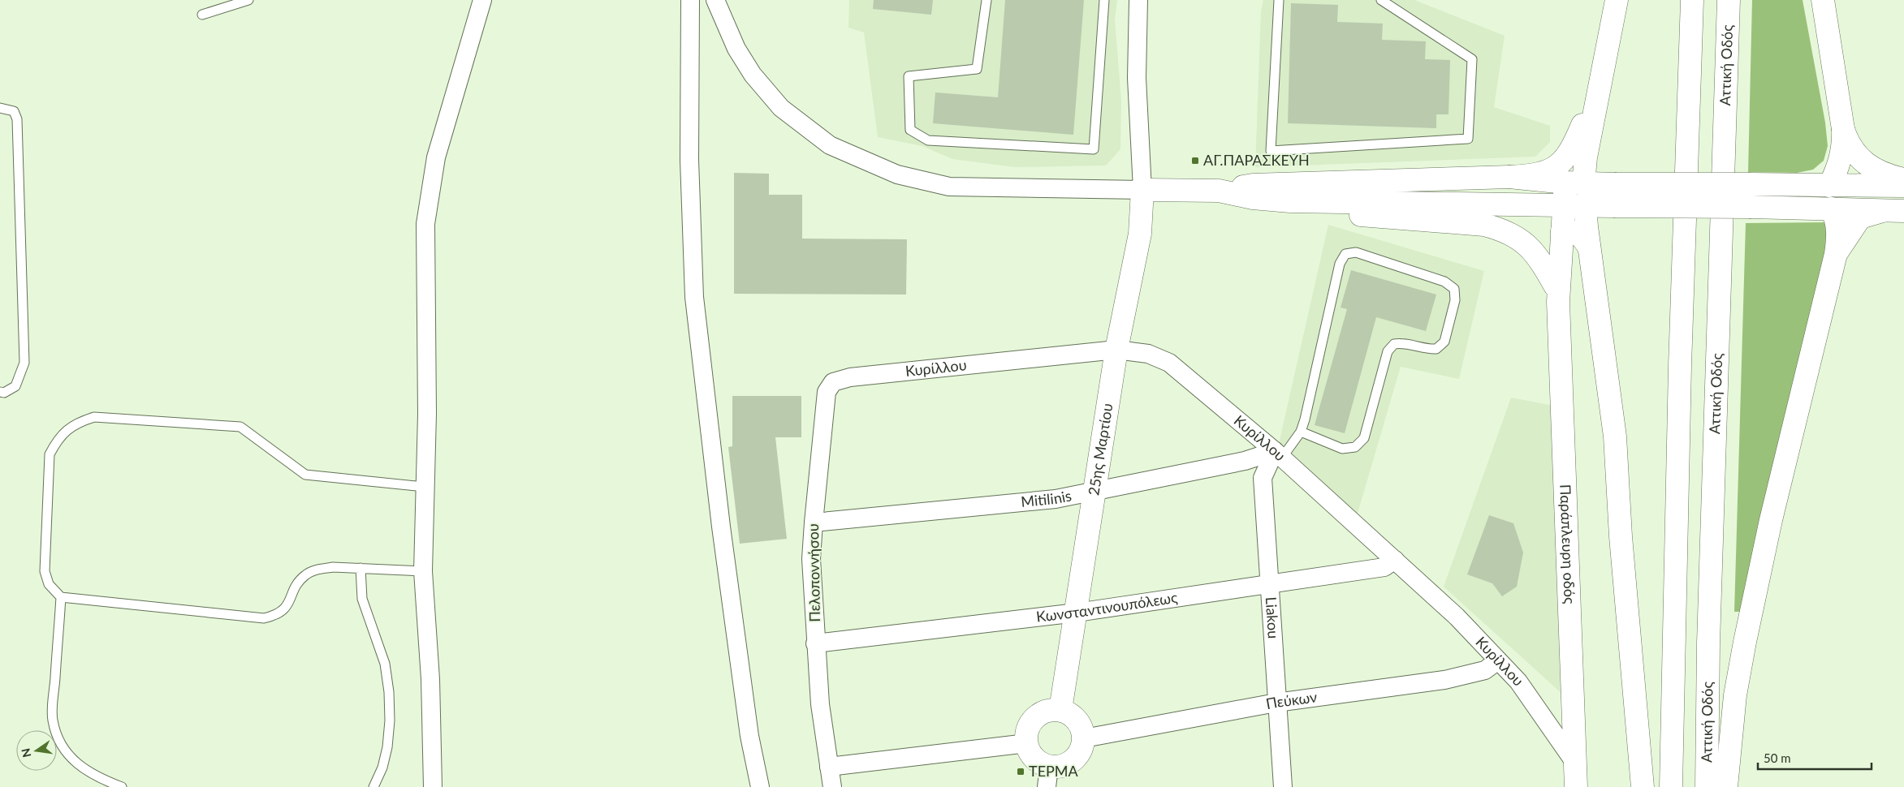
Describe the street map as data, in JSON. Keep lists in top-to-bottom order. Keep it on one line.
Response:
{"streets":{"main road":["Αττική Οδός","25ης Μαρτίου","Παράπλευρη οδός"],"street":["Κυρίλλου","Mitilinis","Πελοποννήσου","Κωνσταντινουπόλεως","Liakou","Πεύκων"]},"crossings":[["Κυρίλλου","25ης Μαρτίου"],["Κυρίλλου","Mitilinis"],["Κυρίλλου","Παράπλευρη οδός"],["Κυρίλλου","Πελοποννήσου"],["Κυρίλλου","Κωνσταντινουπόλεως"],["Κυρίλλου","Liakou"],["Κυρίλλου","Πεύκων"],["25ης Μαρτίου","Mitilinis"],["25ης Μαρτίου","Κωνσταντινουπόλεως"],["25ης Μαρτίου","Πεύκων"],["Mitilinis","Πελοποννήσου"],["Mitilinis","Liakou"],["Πελοποννήσου","Κωνσταντινουπόλεως"],["Κωνσταντινουπόλεως","Liakou"],["Liakou","Πεύκων"]],"places":{"transit":["ΑΓ.ΠΑΡΑΣΚΕΥΗ","ΤΕΡΜΑ"]},"scale_bar":"50 m","north":"left"}
